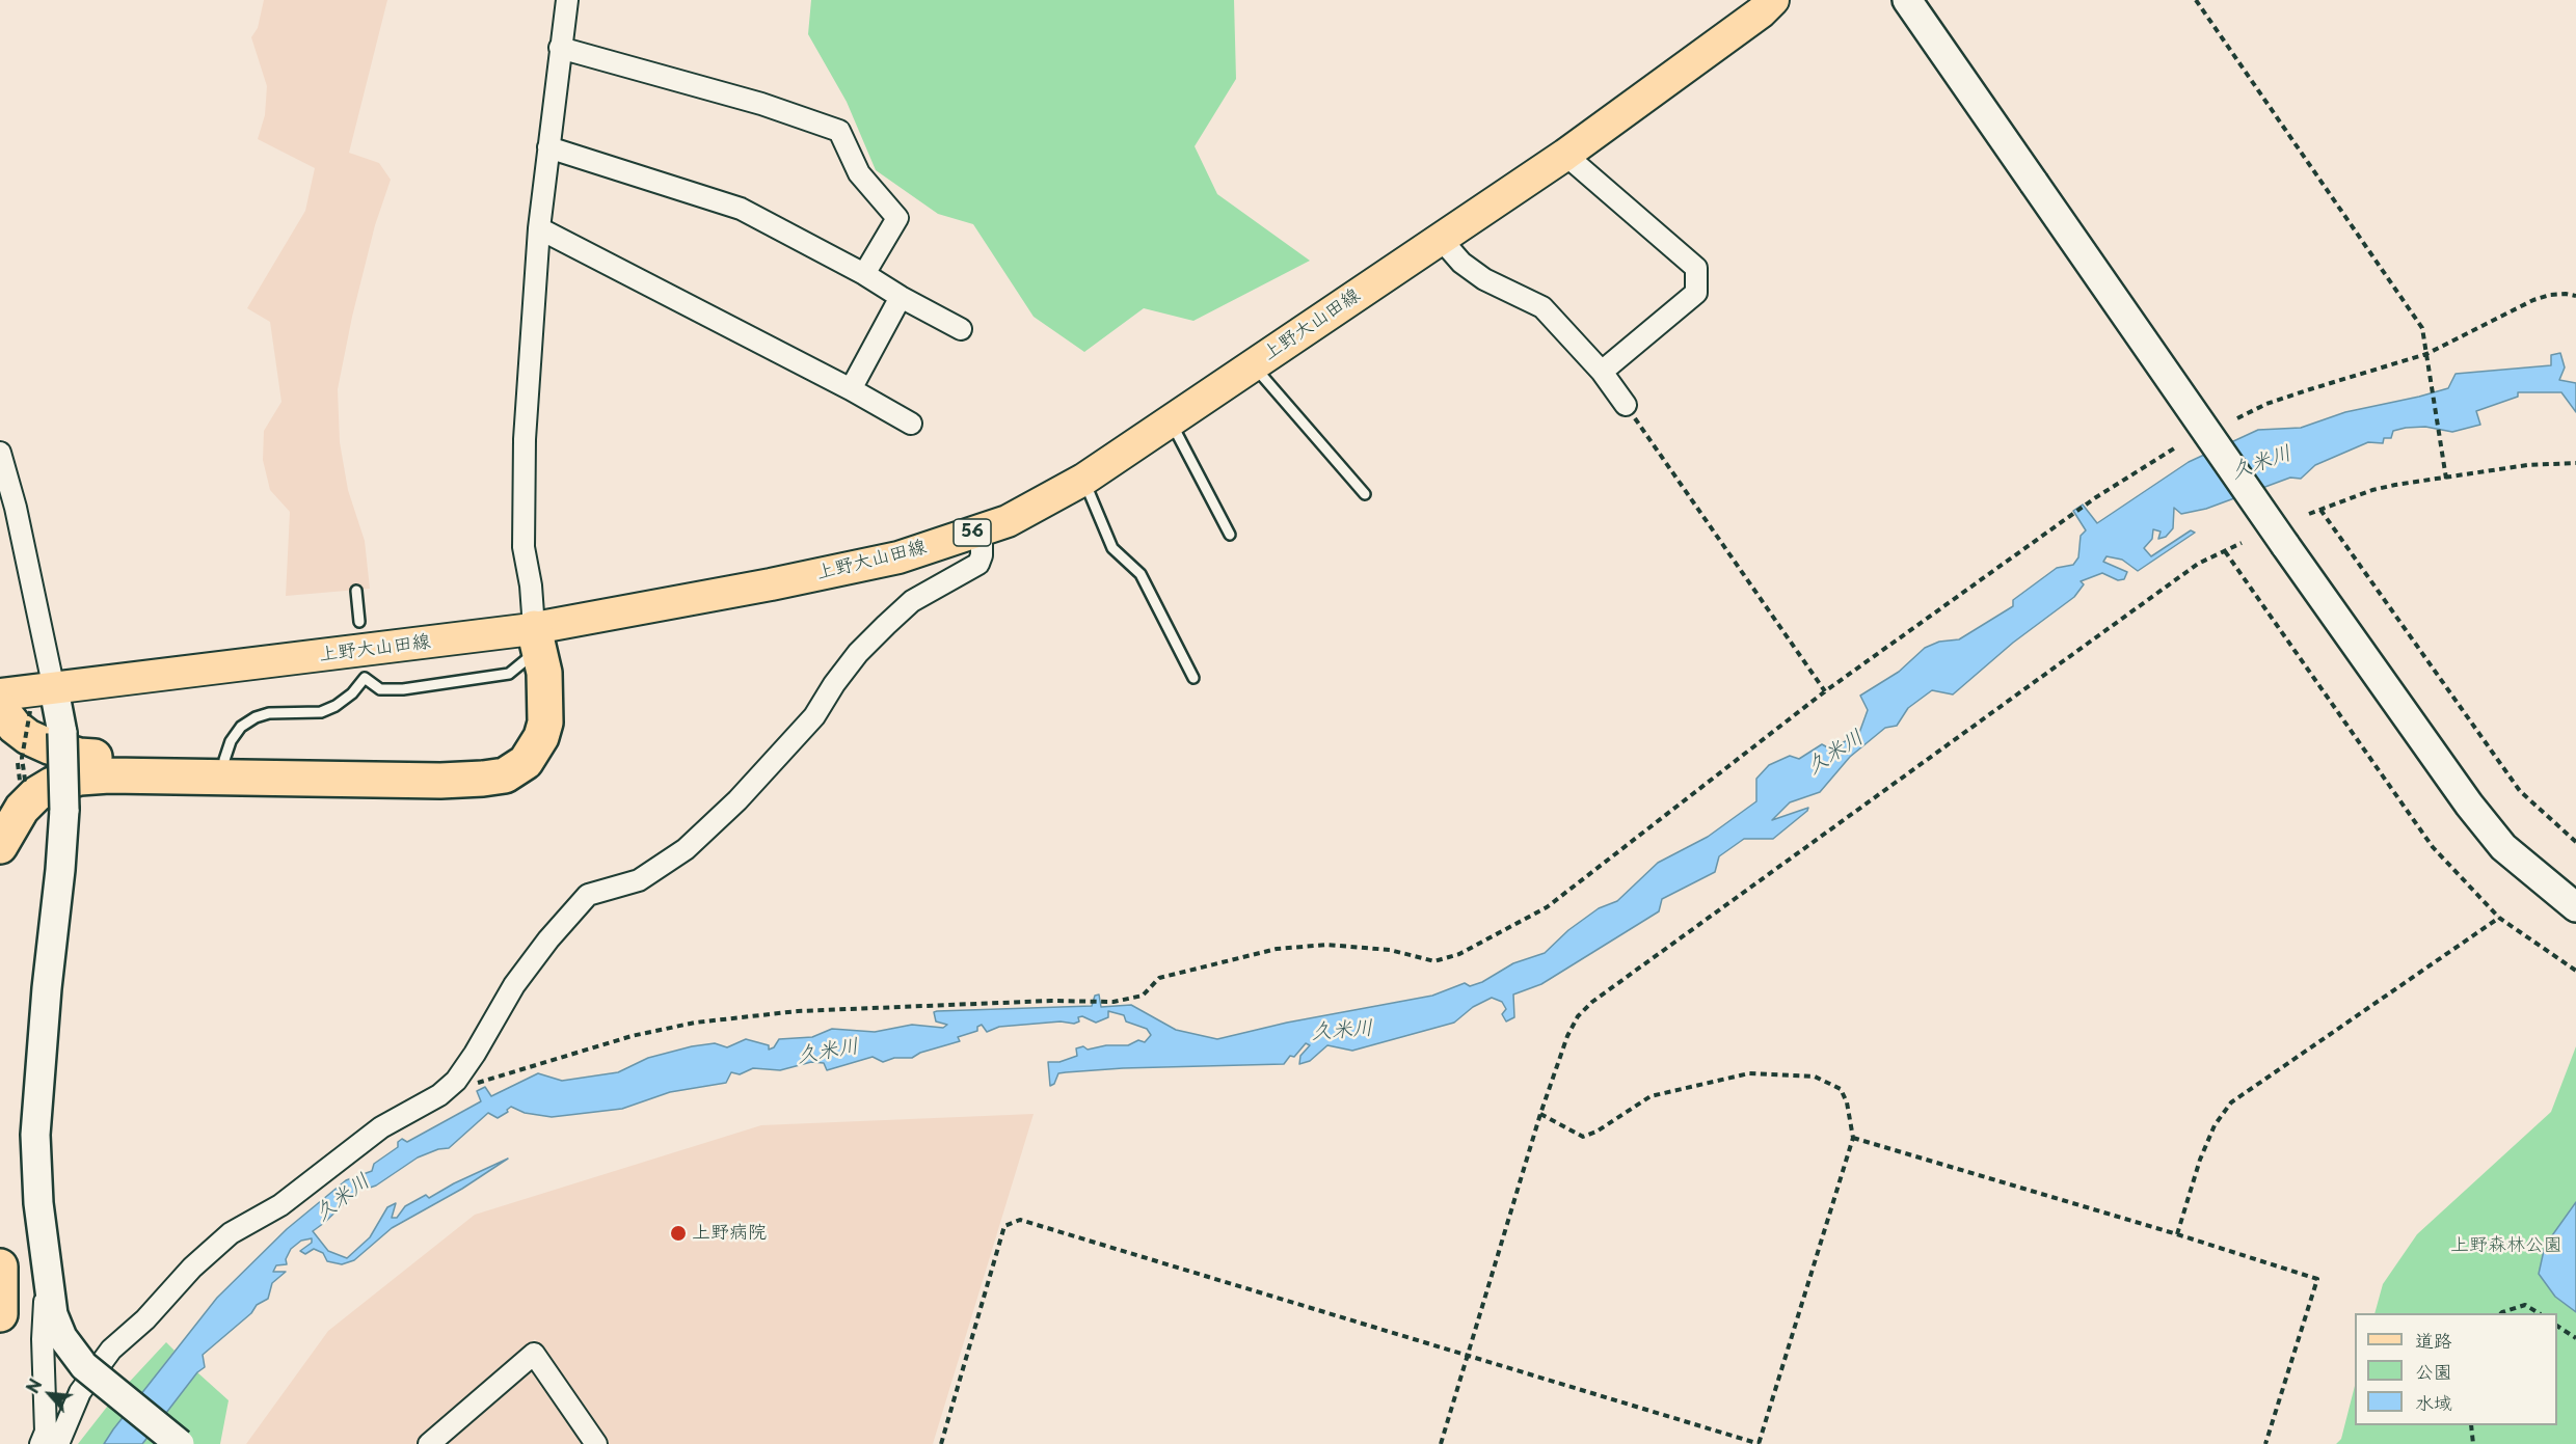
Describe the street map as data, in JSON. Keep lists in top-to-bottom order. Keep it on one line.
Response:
{"streets":{"main road":["上野大山田線","56"]},"water":["久米川"],"parks":["上野森林公園"],"places":["上野病院"],"legend":["道路","公園","水域"],"north":"top left"}
